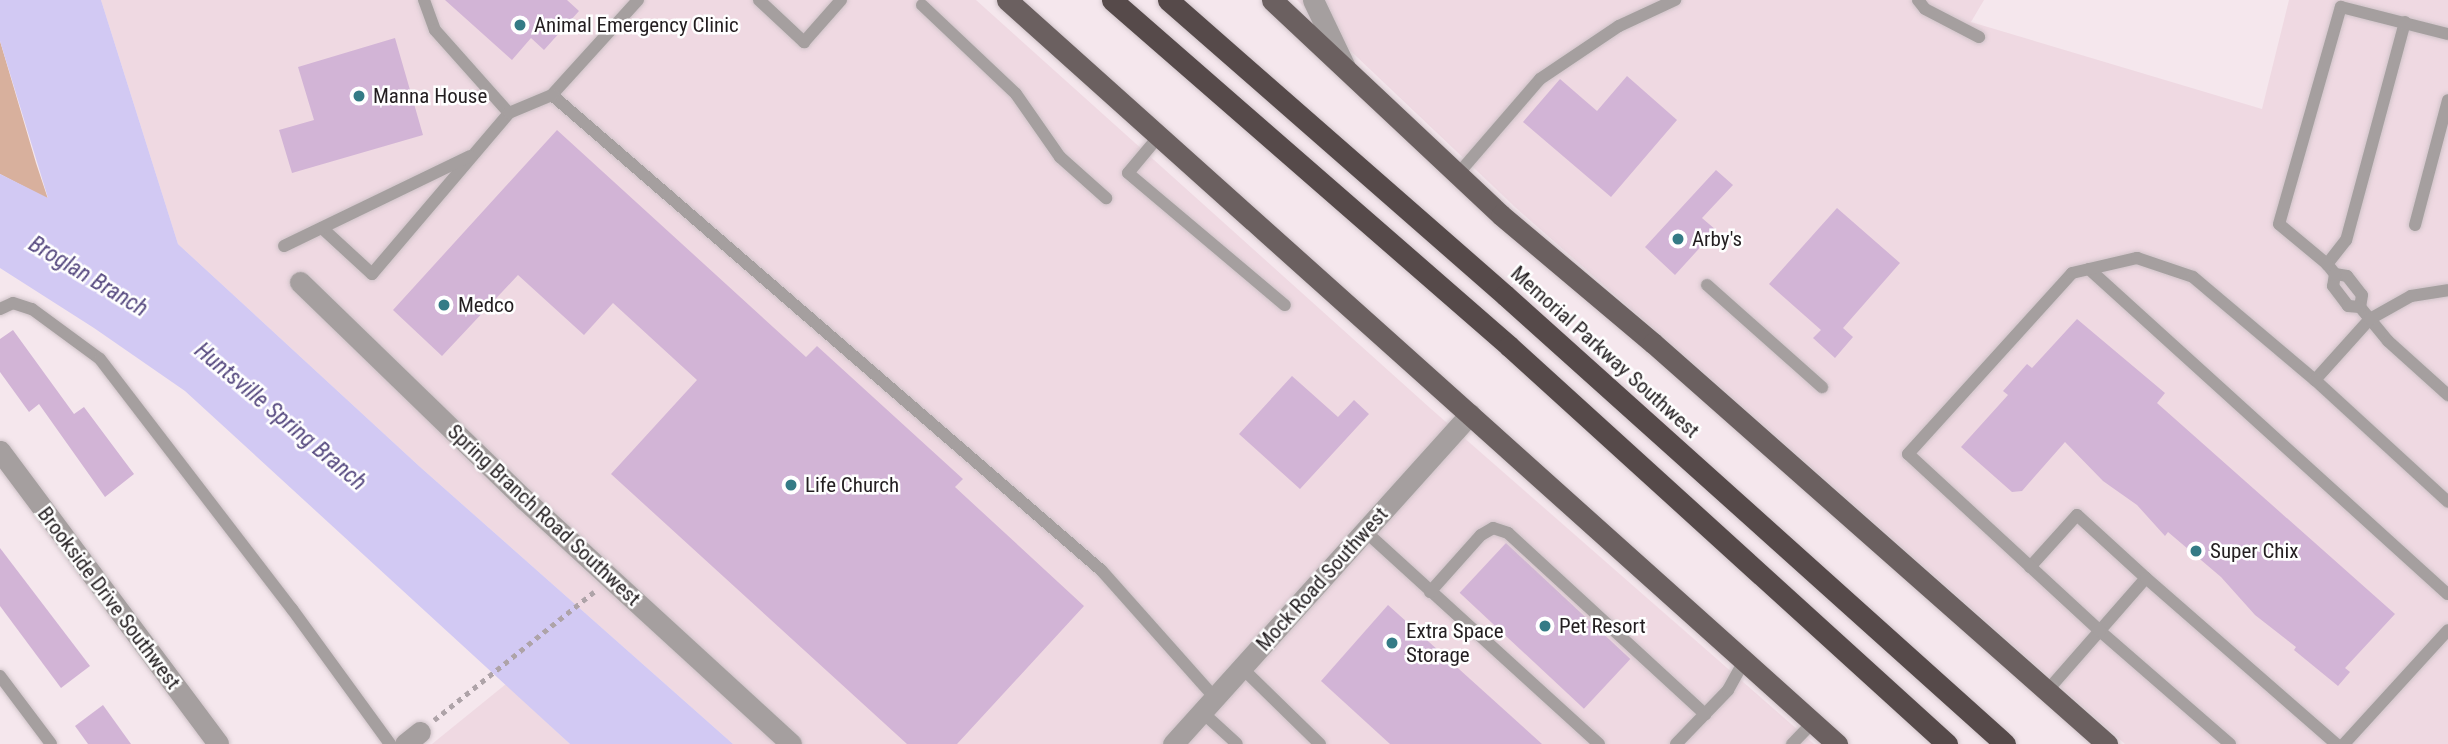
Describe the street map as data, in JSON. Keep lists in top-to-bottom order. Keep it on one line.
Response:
{"streets":{"highway":["Memorial Parkway Southwest"],"street":["Spring Branch Road Southwest","Mock Road Southwest","Brookside Drive Southwest"]},"water":["Broglan Branch","Huntsville Spring Branch"],"places":["Animal Emergency Clinic","Manna House","Arby's","Medco","Life Church","Super Chix","Pet Resort","Extra Space Storage"]}
